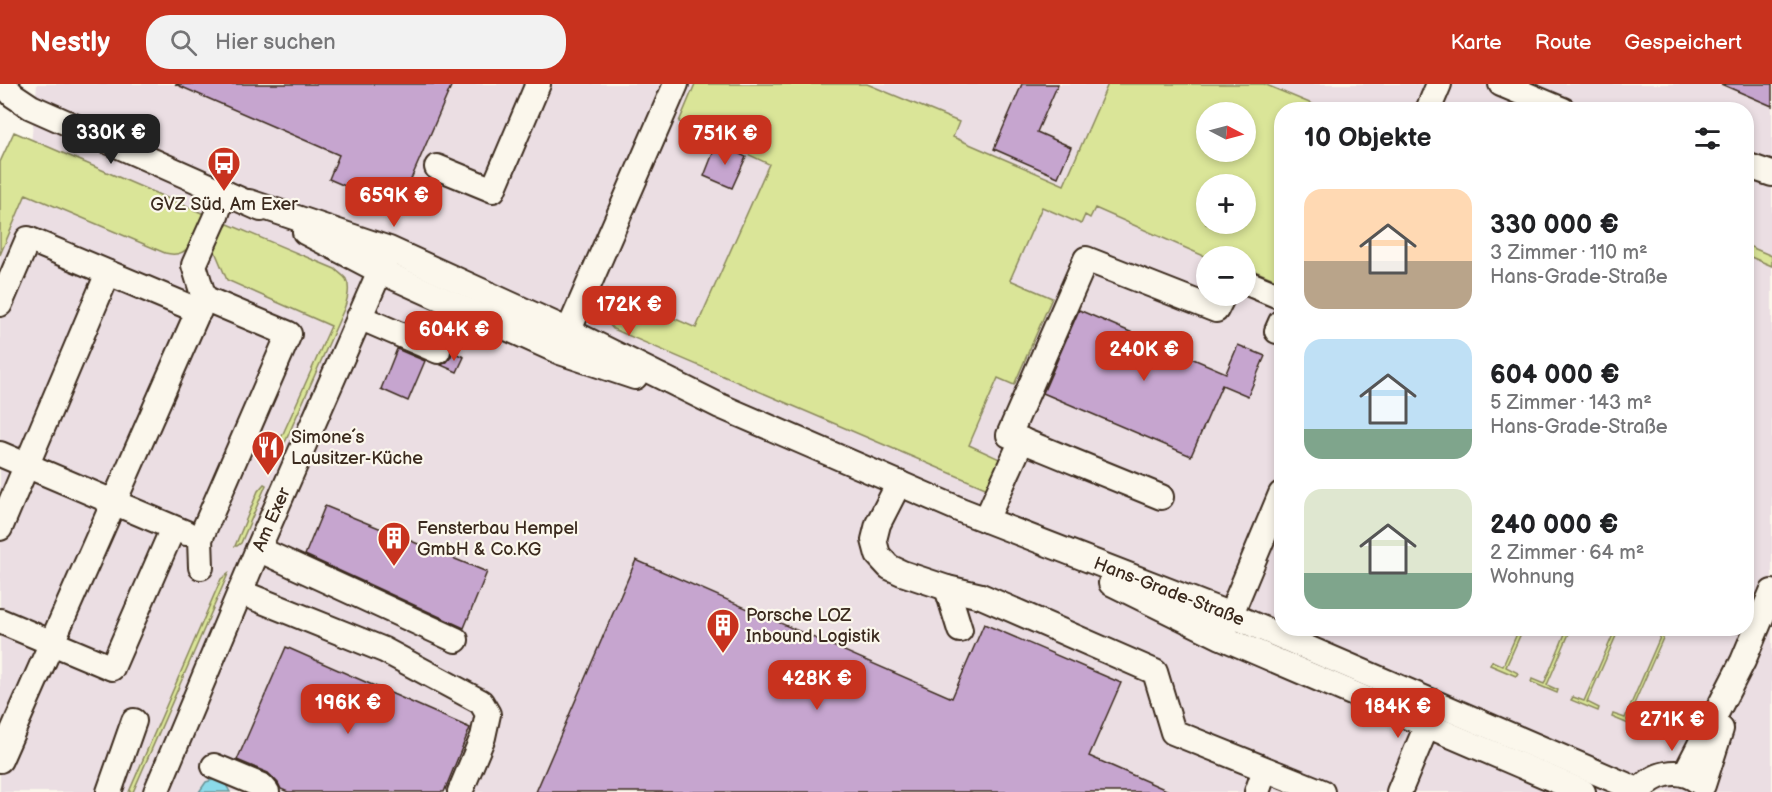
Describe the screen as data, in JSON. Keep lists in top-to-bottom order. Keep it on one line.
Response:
{"streets":{"street":["Am Exer","Hans-Grade-Straße"]},"crossings":[["Am Exer","Hans-Grade-Straße"]],"places":{"bus stop":["GVZ Süd, Am Exer"],"restaurant":["Simone´s Lausitzer-Küche"],"building":["Fensterbau Hempel GmbH & Co.KG","Porsche LOZ Inbound Logistik"]},"north":"right","page":{"header":"Nestly","search":"Hier suchen","nav":["Karte","Route","Gespeichert"],"map_buttons":["+","−"],"heading":"10 Objekte","price":["330K €","751K €","659K €","172K €","604K €","240K €","428K €","196K €","184K €","271K €"],"list":[{"name":"330 000 €","note":"3 Zimmer · 110 m² · Hans-Grade-Straße"},{"name":"604 000 €","note":"5 Zimmer · 143 m² · Hans-Grade-Straße"},{"name":"240 000 €","note":"2 Zimmer · 64 m² · Wohnung"}]}}
